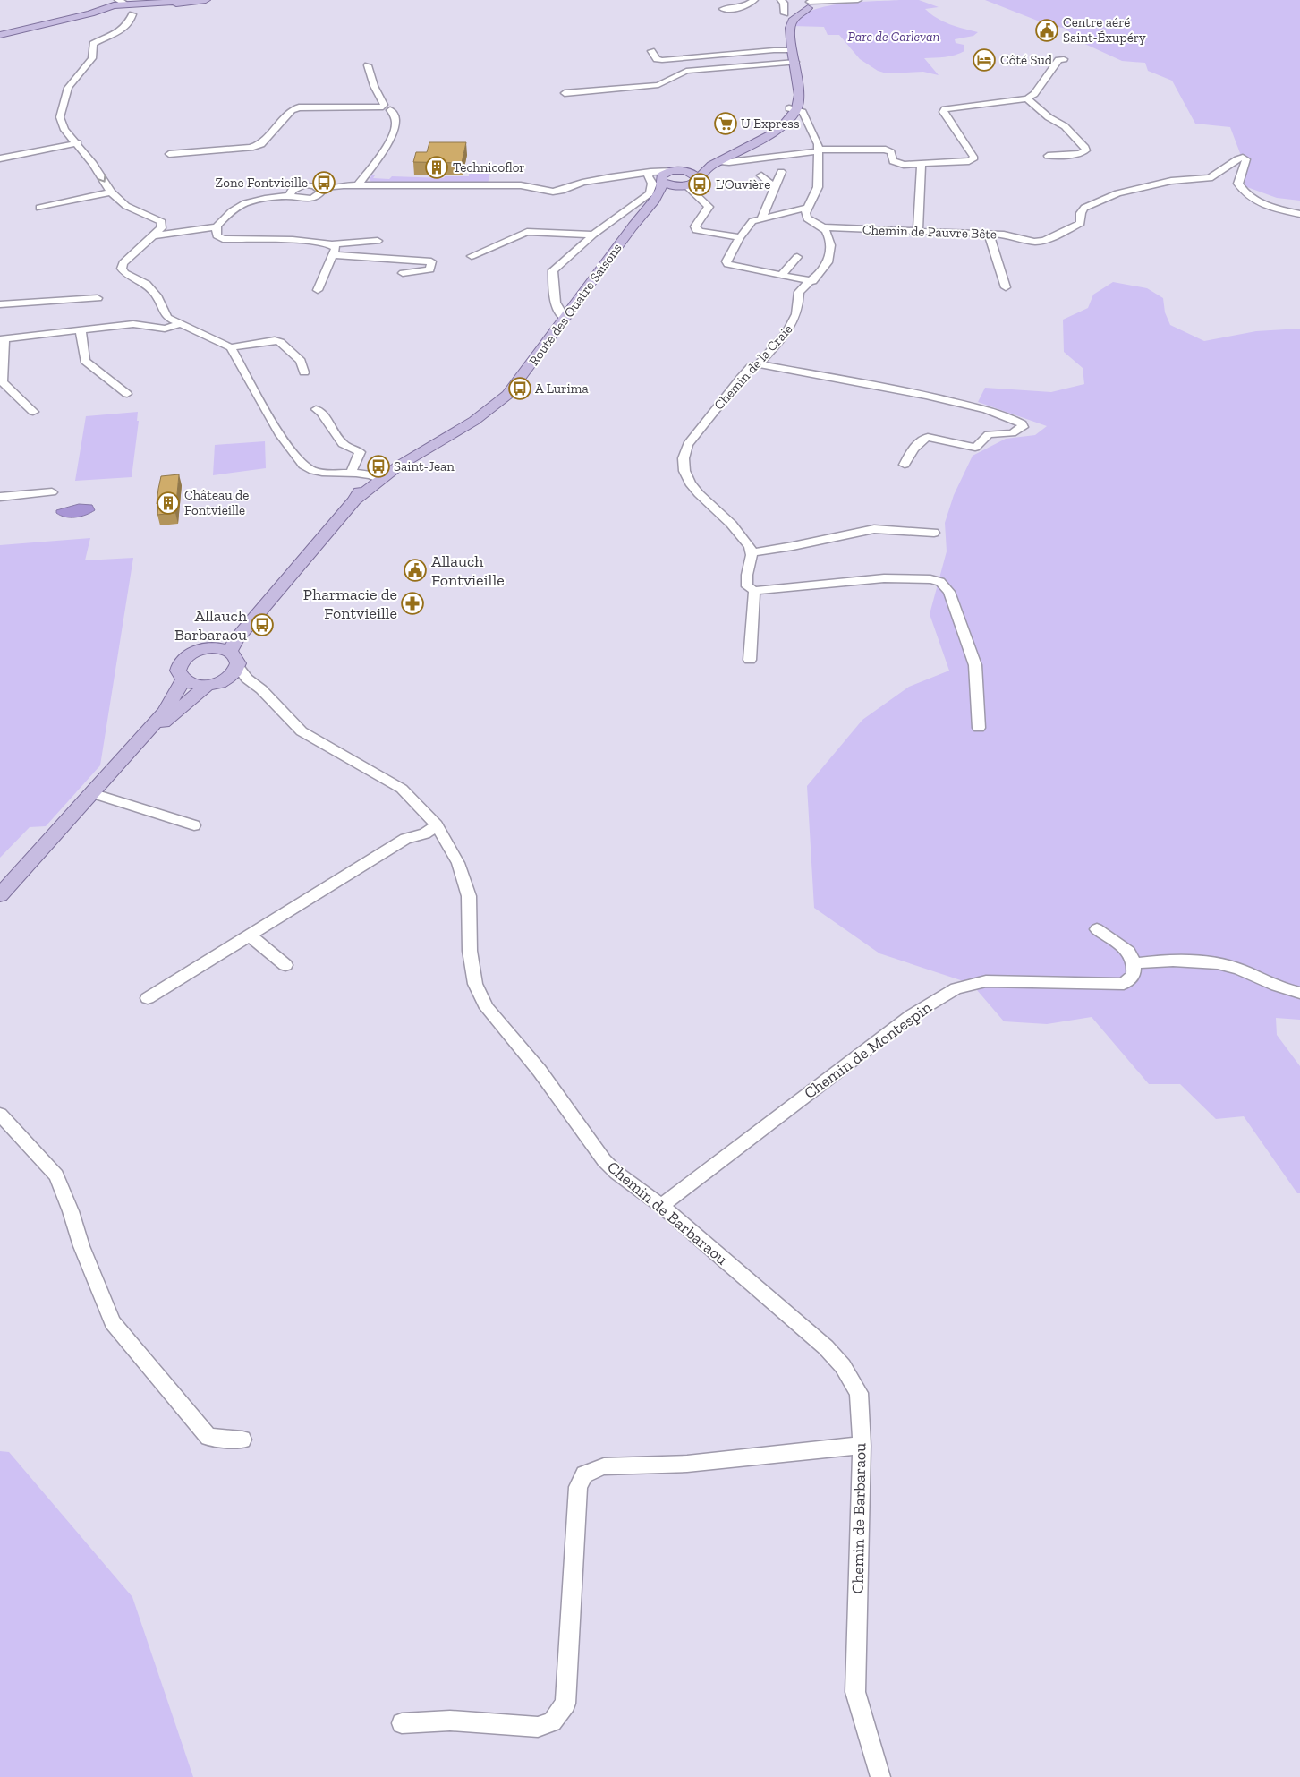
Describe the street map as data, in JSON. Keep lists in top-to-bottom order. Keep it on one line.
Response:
{"streets":{"main road":["Route des Quatre Saisons"],"street":["Chemin de Pauvre Bête","Chemin de la Craie","Chemin de Montespin","Chemin de Barbaraou"]},"crossings":[["Chemin de Pauvre Bête","Chemin de la Craie"],["Route des Quatre Saisons","Chemin de Barbaraou"],["Chemin de Montespin","Chemin de Barbaraou"]],"parks":["Parc de Carlevan"],"places":{"public building":["Centre aéré Saint-Éxupéry","Allauch Fontvieille"],"hotel":["Côté Sud"],"supermarket":["U Express"],"building":["Technicoflor","Château de Fontvieille"],"bus stop":["Zone Fontvieille","L'Ouvière","A Lurima","Saint-Jean","Allauch Barbaraou"],"pharmacy":["Pharmacie de Fontvieille"]}}
